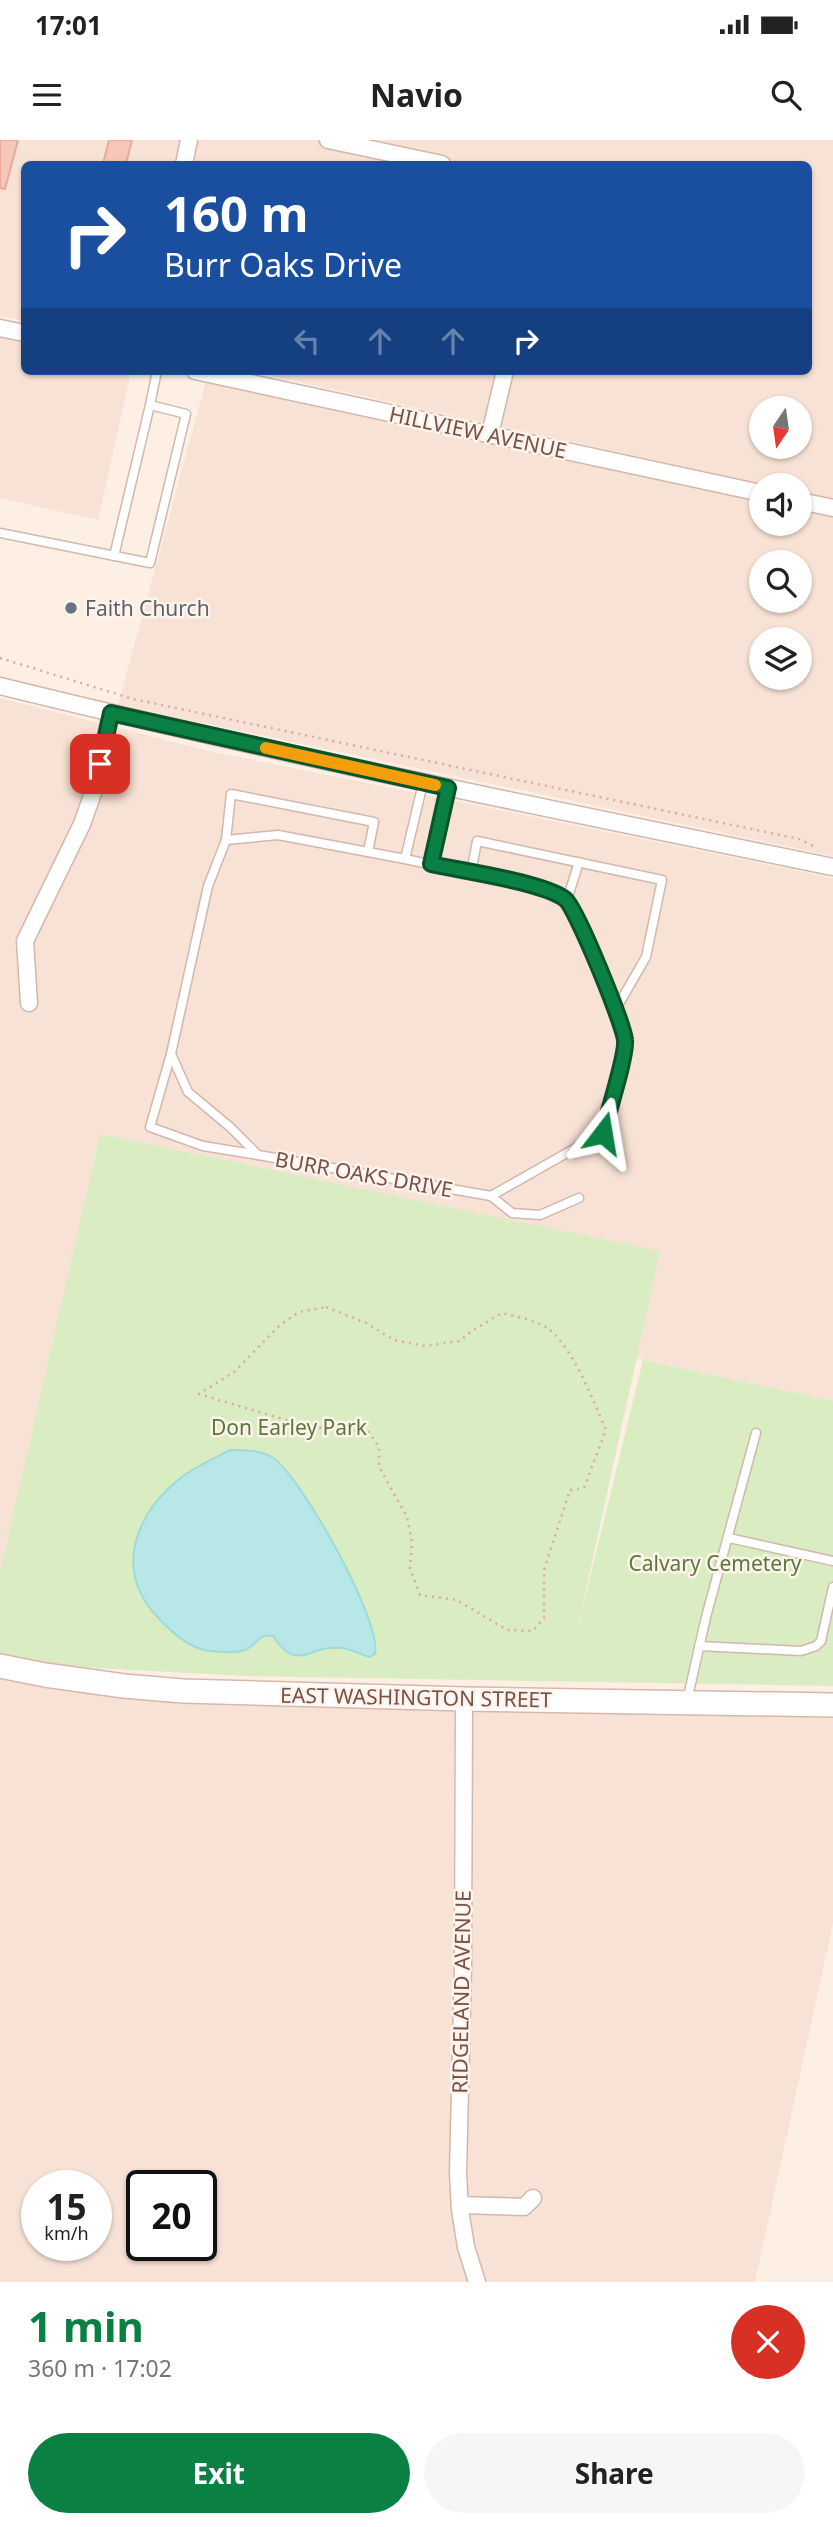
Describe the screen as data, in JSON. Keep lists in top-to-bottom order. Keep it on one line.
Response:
{"streets":{"main road":["EAST WASHINGTON STREET"],"street":["HILLVIEW AVENUE","RIDGELAND AVENUE"],"lane":["BURR OAKS DRIVE"]},"crossings":[["EAST WASHINGTON STREET","RIDGELAND AVENUE"]],"parks":["Don Earley Park","Calvary Cemetery"],"places":["Faith Church"],"north":"bottom","page":{"status":"17:01","header":"Navio","turn":["160 m","Burr Oaks Drive"],"speed":"15 km/h","limit":"20","heading":["1 min","360 m · 17:02"],"buttons":["Exit","Share"]}}
